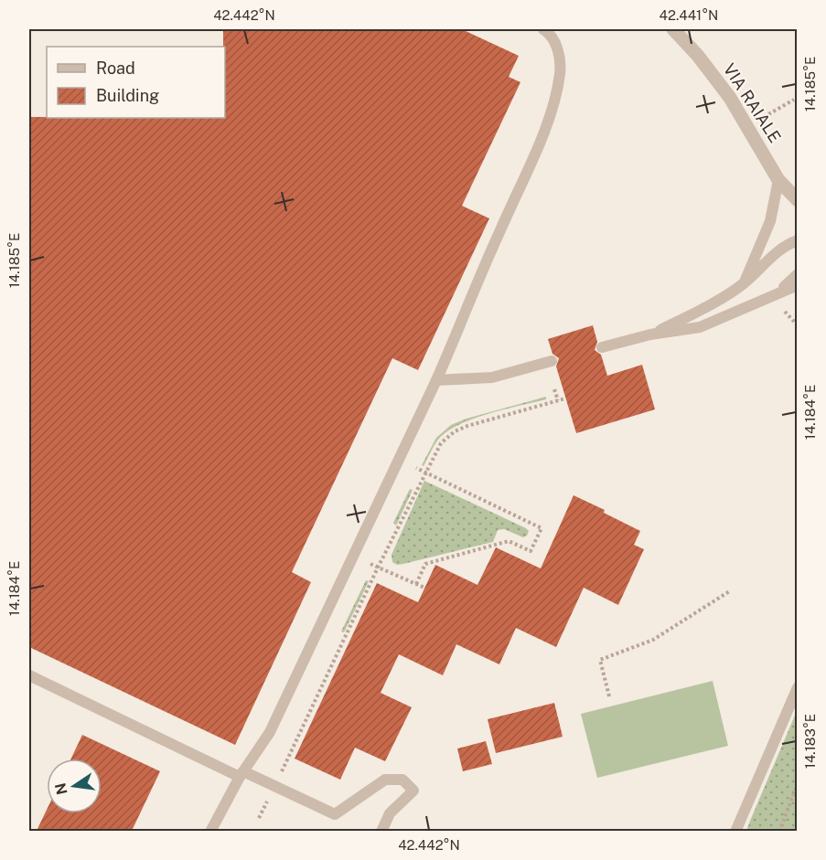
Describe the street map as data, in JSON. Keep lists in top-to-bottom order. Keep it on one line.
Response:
{"streets":{"street":["VIA RAIALE"]},"legend":["Road","Building"],"north":"left","coordinates":["42.442°N","42.441°N","14.185°E","14.184°E","14.183°E"]}
